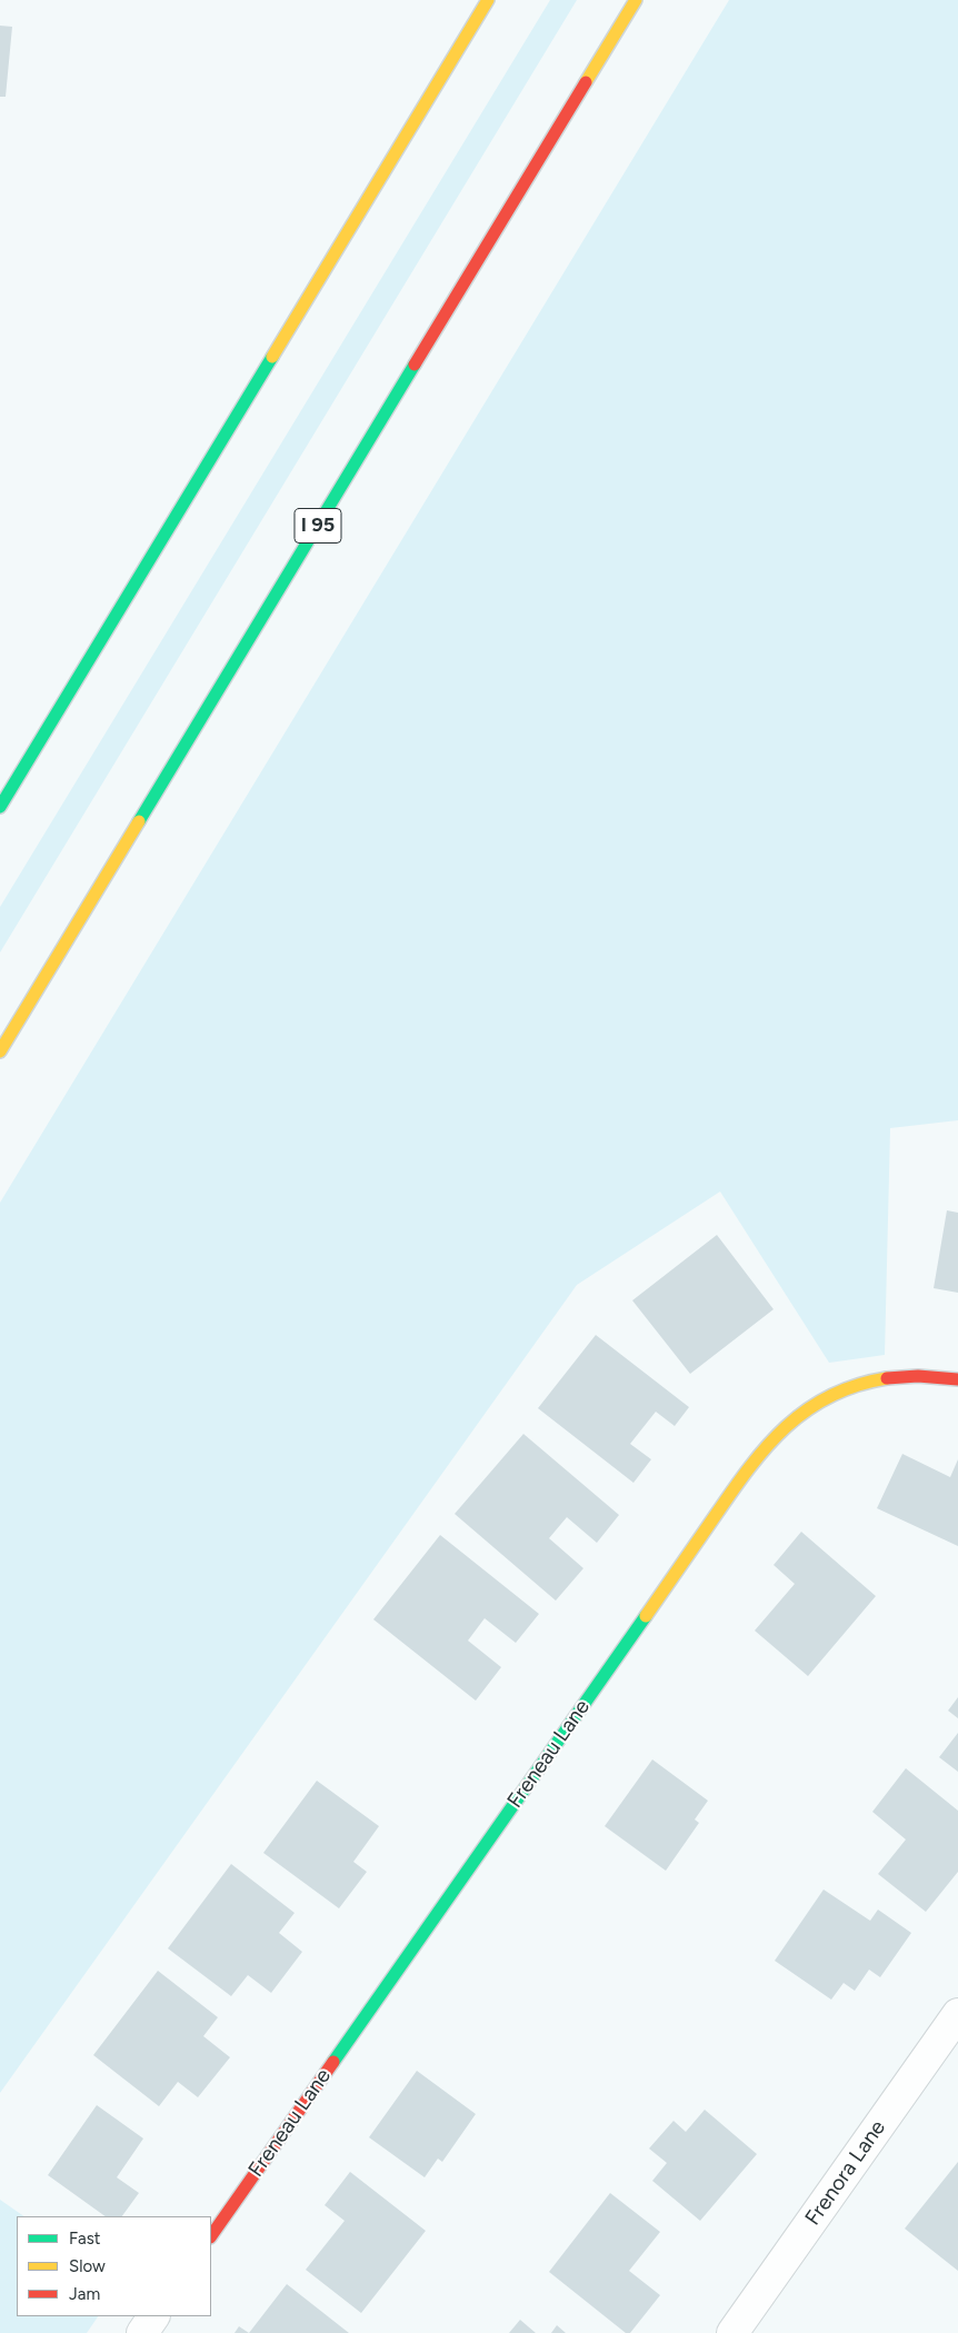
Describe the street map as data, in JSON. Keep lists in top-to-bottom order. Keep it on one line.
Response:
{"streets":{"main road":["I 95","Freneau Lane"],"street":["Frenora Lane"]},"legend":["Fast","Slow","Jam"]}
